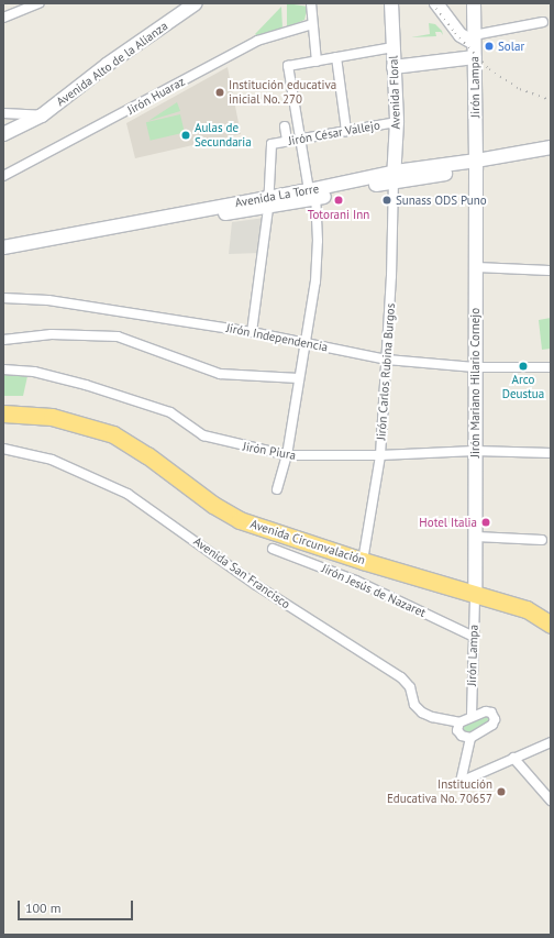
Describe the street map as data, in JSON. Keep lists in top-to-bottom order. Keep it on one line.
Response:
{"streets":{"highway":["Avenida Circunvalación"],"street":["Avenida Alto de la Alianza","Jirón Lampa","Avenida Floral","Jirón Huaraz","Jirón César Vallejo","Avenida La Torre","Jirón Independencia","Jirón Carlos Rubina Burgos","Jirón Mariano Hilario Cornejo","Jirón Piura","Avenida San Francisco","Jirón Jesús de Nazaret"]},"crossings":[["Jirón Lampa","Avenida La Torre"],["Jirón Lampa","Jirón Mariano Hilario Cornejo"],["Jirón Lampa","Avenida Circunvalación"],["Jirón Lampa","Jirón Jesús de Nazaret"],["Avenida Floral","Jirón César Vallejo"],["Avenida Floral","Avenida La Torre"],["Avenida Floral","Jirón Carlos Rubina Burgos"],["Jirón César Vallejo","Avenida La Torre"],["Avenida La Torre","Jirón Carlos Rubina Burgos"],["Avenida La Torre","Jirón Mariano Hilario Cornejo"],["Jirón Independencia","Jirón Carlos Rubina Burgos"],["Jirón Independencia","Jirón Mariano Hilario Cornejo"],["Jirón Carlos Rubina Burgos","Jirón Piura"],["Jirón Carlos Rubina Burgos","Avenida Circunvalación"],["Jirón Mariano Hilario Cornejo","Jirón Piura"],["Jirón Mariano Hilario Cornejo","Avenida Circunvalación"]],"places":["Solar","Institución educativa inicial No. 270","Aulas de Secundaria","Totorani Inn","Sunass ODS Puno","Arco Deustua","Hotel Italia","Institución Educativa No. 70657"],"scale_bar":"100 m"}
